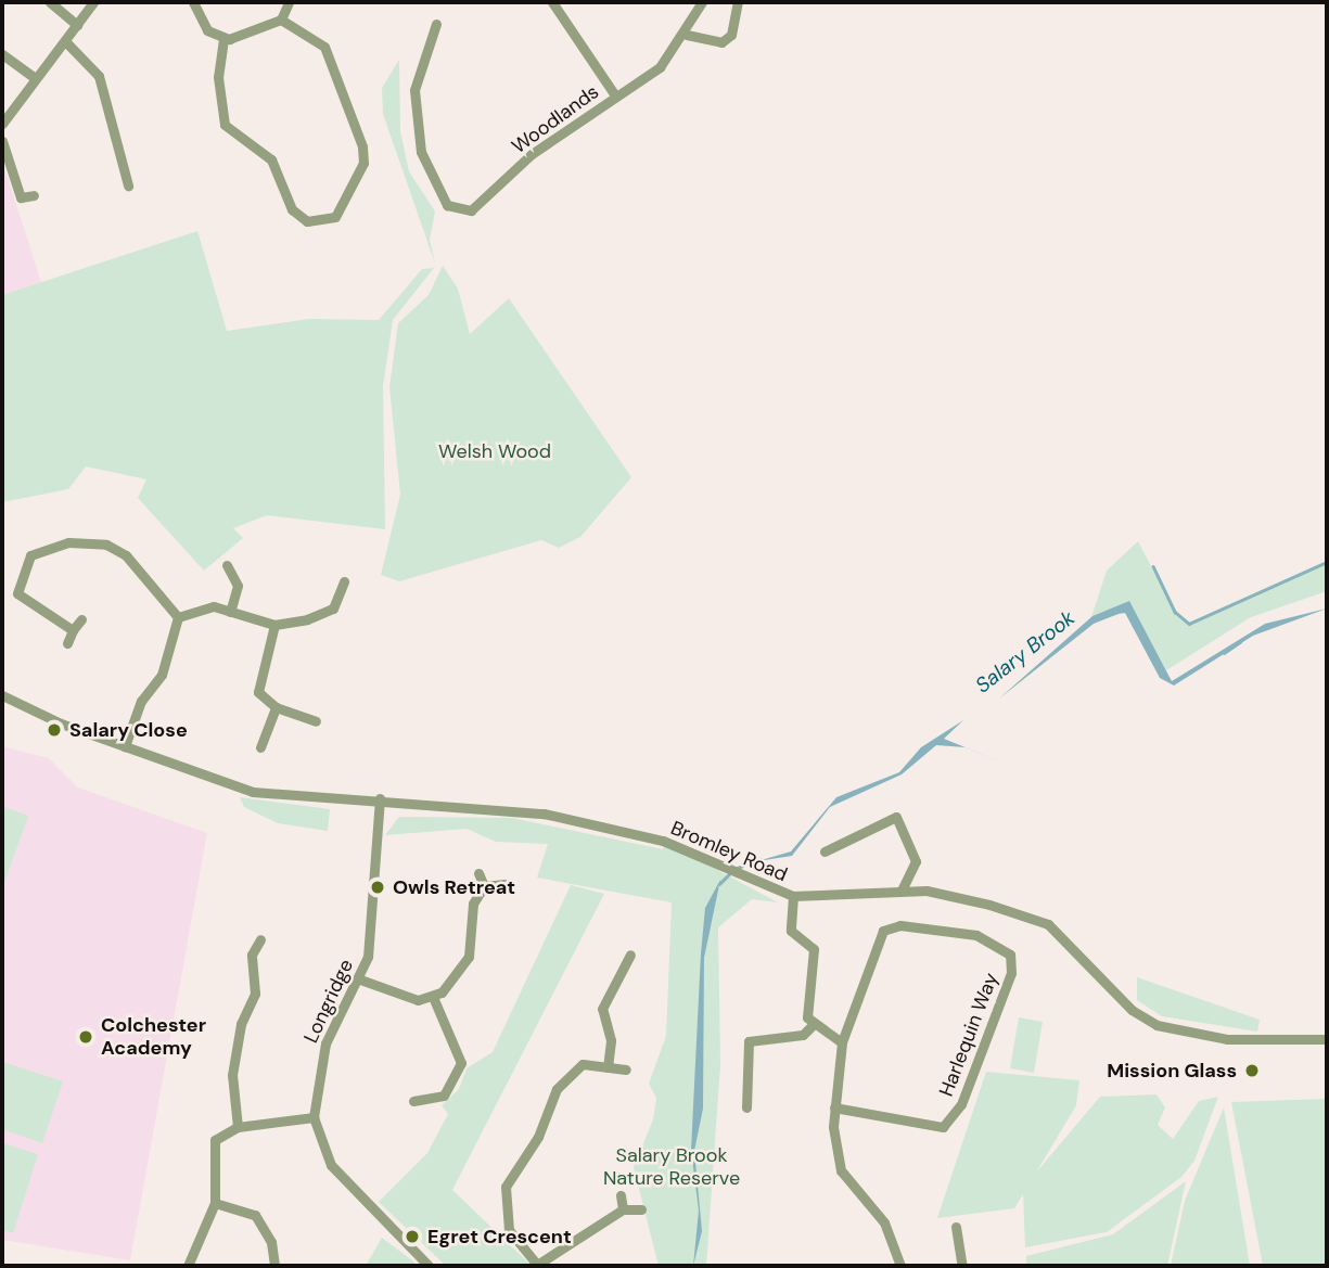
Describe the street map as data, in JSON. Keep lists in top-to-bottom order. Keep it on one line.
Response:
{"streets":{"street":["Woodlands","Bromley Road","Longridge","Harlequin Way"]},"crossings":[["Bromley Road","Longridge"]],"water":["Salary Brook"],"parks":["Welsh Wood","Salary Brook Nature Reserve"],"places":["Salary Close","Owls Retreat","Colchester Academy","Mission Glass","Egret Crescent"]}
